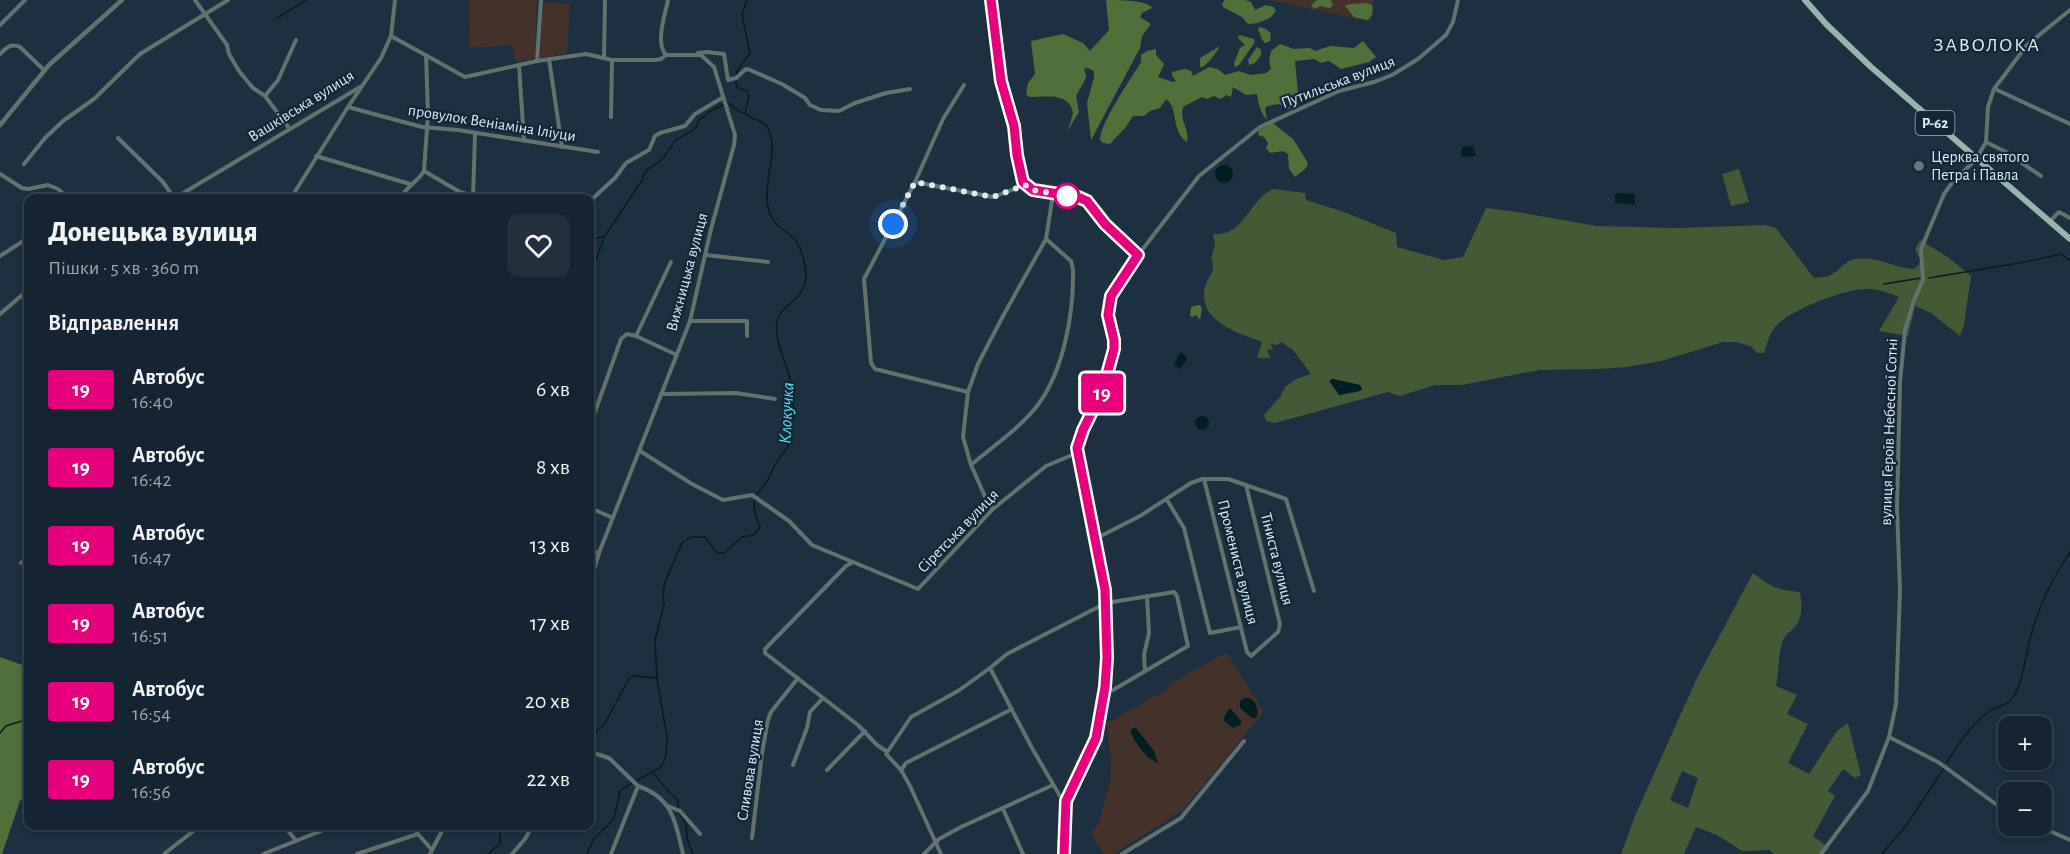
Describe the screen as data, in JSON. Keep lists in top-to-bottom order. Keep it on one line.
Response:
{"streets":{"main road":["Р-62"],"street":["Путильська вулиця","Вашківська вулиця","провулок Веніаміна Іліуци","Вижницька вулиця","вулиця Героїв Небесної Сотні","Сіретська вулиця","Тіниста вулиця","Промениста вулиця","Сливова вулиця"]},"crossings":[["Путильська вулиця","Сіретська вулиця"],["Р-62","вулиця Героїв Небесної Сотні"],["Тіниста вулиця","Промениста вулиця"]],"districts":["ЗАВОЛОКА"],"water":["Клокучка"],"places":["Церква святого Петра і Павла"],"lines":["bus line 19"],"page":{"on_map":"19","heading":[["Донецька вулиця","Пішки · 5 хв · 360 m"],"Відправлення"],"list":[{"mark":"19","name":"Автобус","note":"16:40","value":"6 хв"},{"mark":"19","name":"Автобус","note":"16:42","value":"8 хв"},{"mark":"19","name":"Автобус","note":"16:47","value":"13 хв"},{"mark":"19","name":"Автобус","note":"16:51","value":"17 хв"},{"mark":"19","name":"Автобус","note":"16:54","value":"20 хв"},{"mark":"19","name":"Автобус","note":"16:56","value":"22 хв"}],"map_buttons":["+","−"]}}
